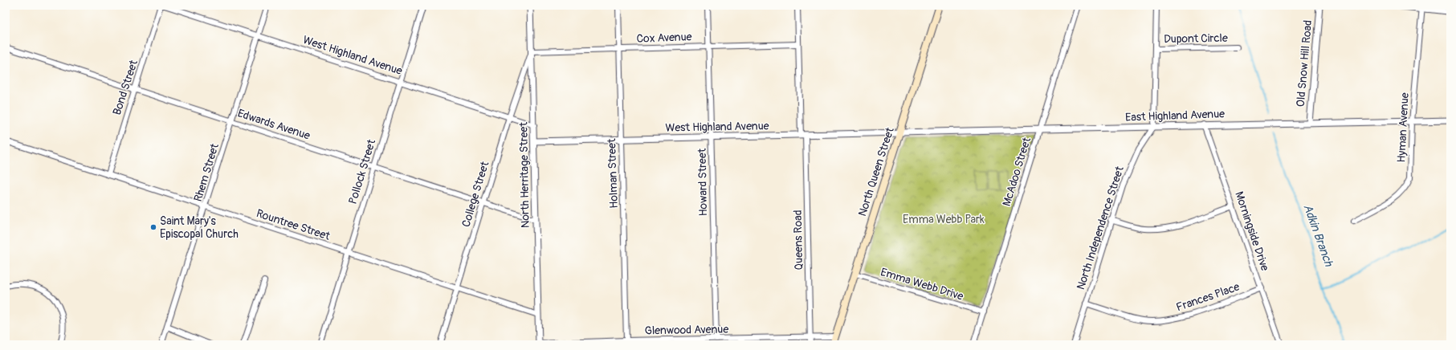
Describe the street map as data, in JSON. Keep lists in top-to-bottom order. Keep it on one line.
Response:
{"streets":{"main road":["North Queen Street"],"street":["Cox Avenue","Dupont Circle","West Highland Avenue","Old Snow Hill Road","Bond Street","East Highland Avenue","Edwards Avenue","Hyman Avenue","Pollock Street","McAdoo Street","Rhem Street","Holman Street","North Herritage Street","Howard Street","College Street","Rountree Street","North Independence Street","Morningside Drive","Queens Road","Emma Webb Drive","Frances Place","Glenwood Avenue"]},"crossings":[["Cox Avenue","Holman Street"],["Cox Avenue","North Herritage Street"],["Cox Avenue","Howard Street"],["Cox Avenue","College Street"],["Cox Avenue","Queens Road"],["West Highland Avenue","East Highland Avenue"],["West Highland Avenue","Pollock Street"],["West Highland Avenue","North Queen Street"],["West Highland Avenue","Rhem Street"],["West Highland Avenue","Holman Street"],["West Highland Avenue","North Herritage Street"],["West Highland Avenue","Howard Street"],["West Highland Avenue","College Street"],["West Highland Avenue","Queens Road"],["Old Snow Hill Road","East Highland Avenue"],["Bond Street","Edwards Avenue"],["Bond Street","Rountree Street"],["East Highland Avenue","Hyman Avenue"],["East Highland Avenue","North Queen Street"],["East Highland Avenue","McAdoo Street"],["East Highland Avenue","North Independence Street"],["East Highland Avenue","Morningside Drive"],["Edwards Avenue","Pollock Street"],["Edwards Avenue","Rhem Street"],["Edwards Avenue","North Herritage Street"],["Edwards Avenue","College Street"],["Pollock Street","Rountree Street"],["North Queen Street","Emma Webb Drive"],["North Queen Street","Glenwood Avenue"],["McAdoo Street","Emma Webb Drive"],["Rhem Street","Rountree Street"],["Holman Street","Glenwood Avenue"],["North Herritage Street","College Street"],["North Herritage Street","Rountree Street"],["North Herritage Street","Glenwood Avenue"],["Howard Street","Glenwood Avenue"],["College Street","Rountree Street"],["North Independence Street","Frances Place"],["Morningside Drive","Frances Place"],["Queens Road","Glenwood Avenue"]],"water":["Adkin Branch"],"parks":["Emma Webb Park"],"places":["Saint Mary's Episcopal Church"]}
